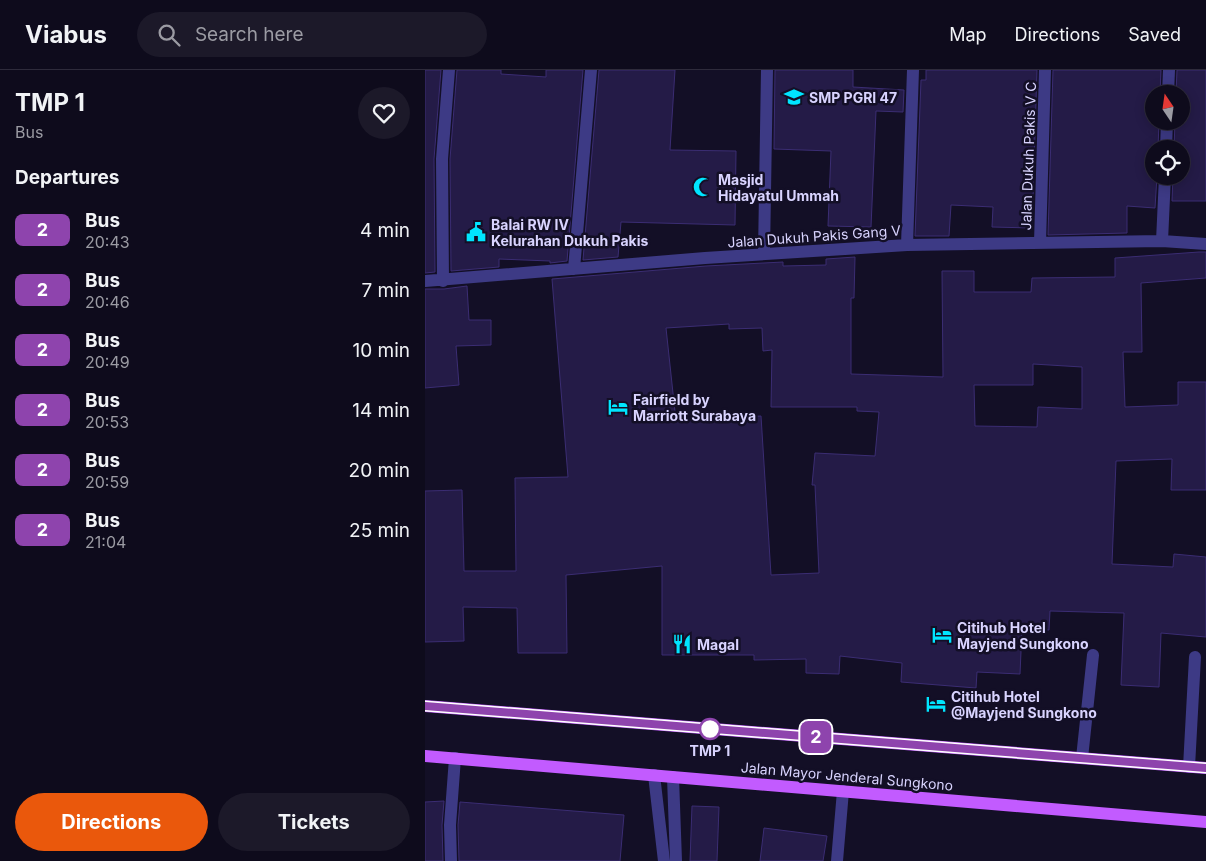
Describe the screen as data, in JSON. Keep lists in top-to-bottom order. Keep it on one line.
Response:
{"streets":{"main road":["Jalan Mayor Jenderal Sungkono"],"street":["Jalan Dukuh Pakis V C","Jalan Dukuh Pakis Gang V"]},"crossings":[["Jalan Dukuh Pakis V C","Jalan Dukuh Pakis Gang V"]],"places":{"school or university":["SMP PGRI 47"],"mosque":["Masjid Hidayatul Ummah"],"public building":["Balai RW IV Kelurahan Dukuh Pakis"],"hotel":["Fairfield by Marriott Surabaya","Citihub Hotel Mayjend Sungkono","Citihub Hotel @Mayjend Sungkono"],"restaurant":["Magal"],"other":["TMP 1"]},"lines":["bus line 2"],"north":"top","page":{"header":"Viabus","search":"Search here","nav":["Map","Directions","Saved"],"heading":[["TMP 1","Bus"],"Departures"],"on_map":"2","list":[{"mark":"2","name":"Bus","note":"20:43","value":"4 min"},{"mark":"2","name":"Bus","note":"20:46","value":"7 min"},{"mark":"2","name":"Bus","note":"20:49","value":"10 min"},{"mark":"2","name":"Bus","note":"20:53","value":"14 min"},{"mark":"2","name":"Bus","note":"20:59","value":"20 min"},{"mark":"2","name":"Bus","note":"21:04","value":"25 min"}],"buttons":["Directions","Tickets"]}}
